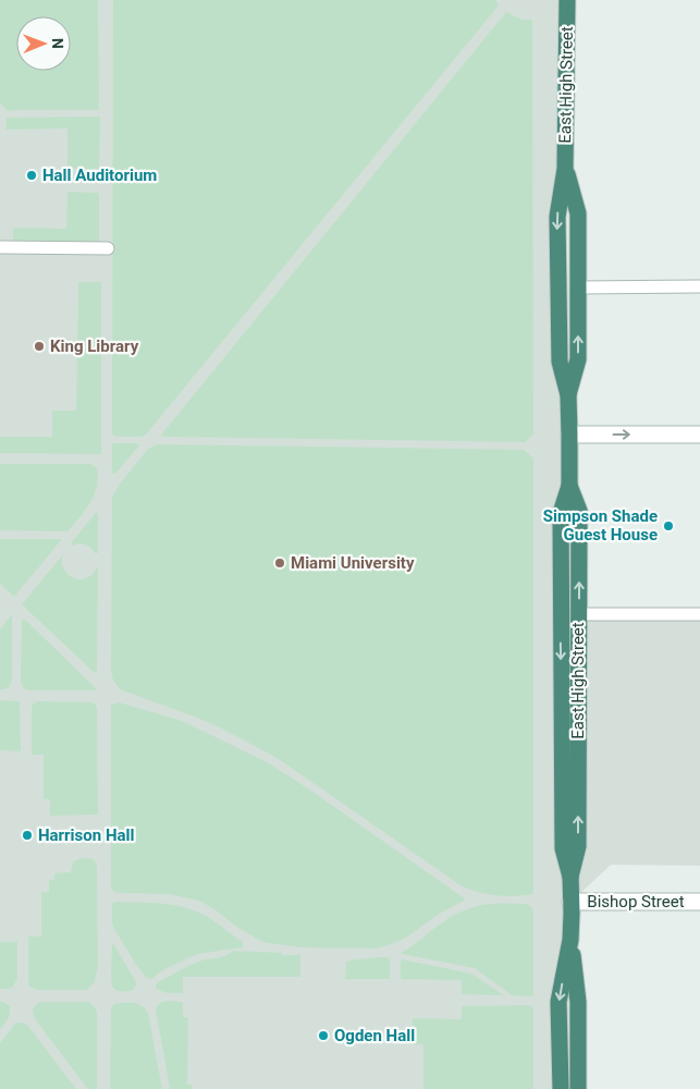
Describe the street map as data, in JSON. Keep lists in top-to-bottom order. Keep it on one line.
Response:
{"streets":{"highway":["East High Street"],"street":["Bishop Street"]},"crossings":[["East High Street","Bishop Street"]],"places":["Hall Auditorium","King Library","Simpson Shade Guest House","Miami University","Harrison Hall","Ogden Hall"],"north":"right"}
